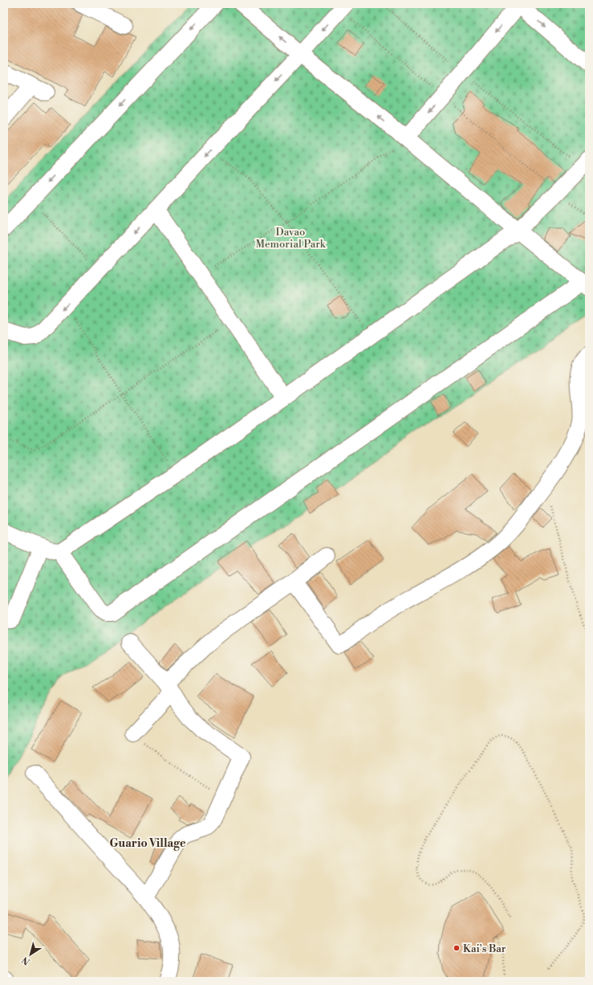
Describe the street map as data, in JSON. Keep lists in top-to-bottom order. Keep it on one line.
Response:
{"districts":["Guario Village"],"parks":["Davao Memorial Park"],"places":["Kai's Bar"],"north":"bottom left"}
